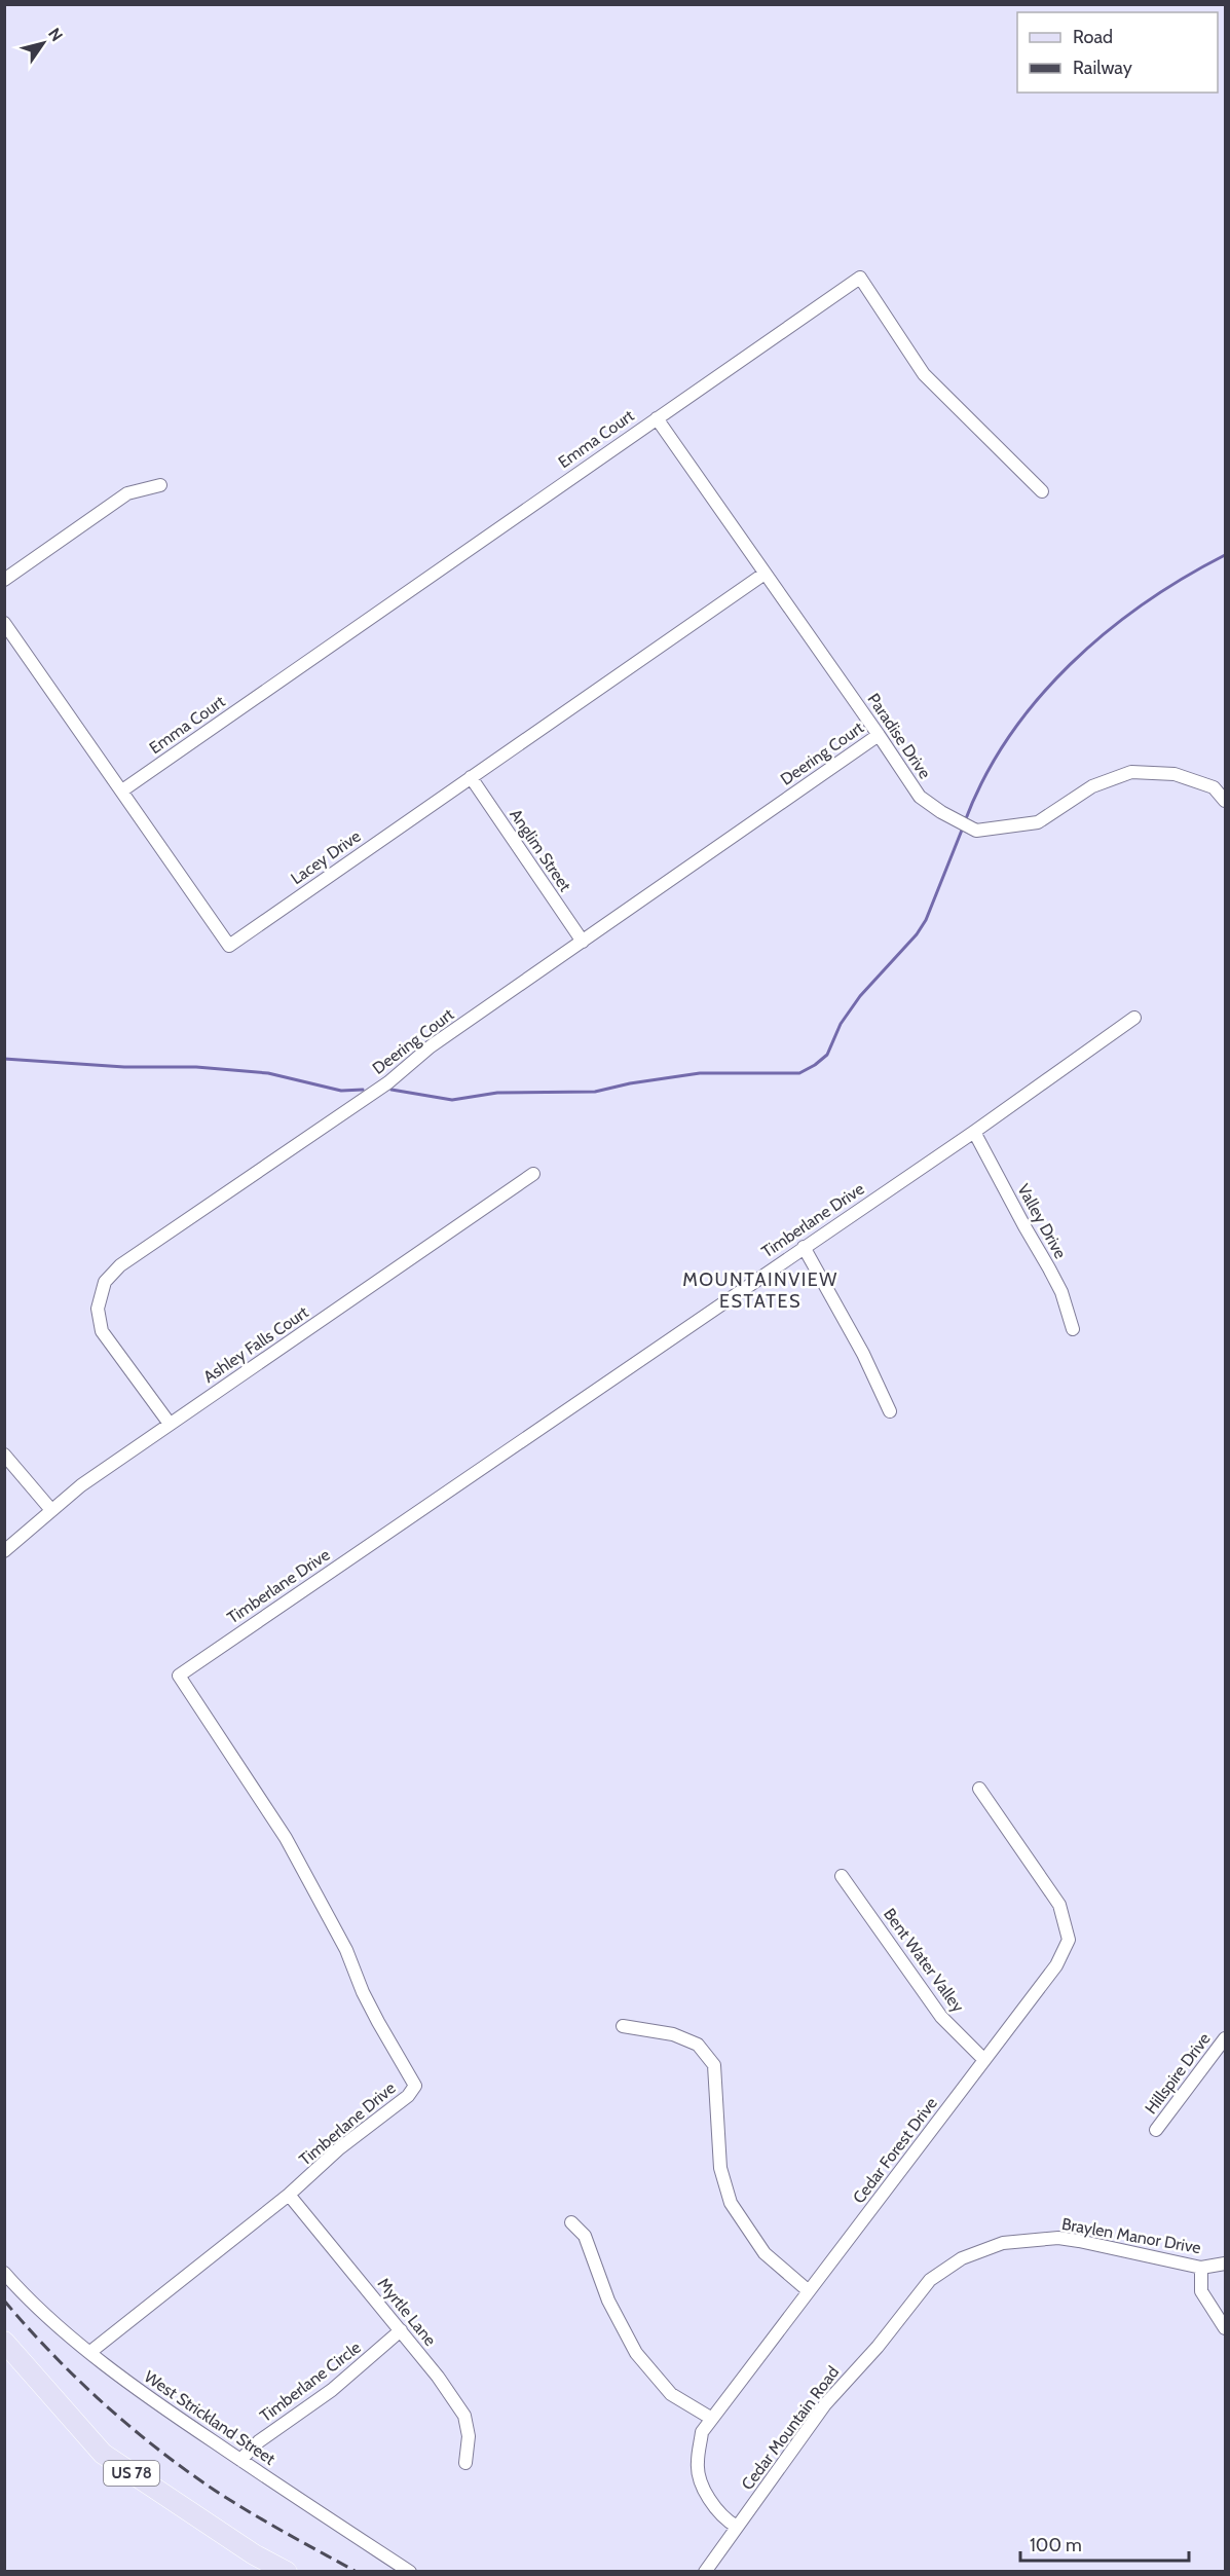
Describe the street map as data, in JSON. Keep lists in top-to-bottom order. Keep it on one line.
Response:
{"streets":{"main road":["US 78"],"street":["Emma Court","Paradise Drive","Deering Court","Anglim Street","Lacey Drive","Timberlane Drive","Valley Drive","Ashley Falls Court","Bent Water Valley","Hillspire Drive","Cedar Forest Drive","Braylen Manor Drive","Myrtle Lane","Timberlane Circle","West Strickland Street","Cedar Mountain Road"]},"crossings":[["Emma Court","Paradise Drive"],["Emma Court","Lacey Drive"],["Paradise Drive","Deering Court"],["Paradise Drive","Lacey Drive"],["Deering Court","Anglim Street"],["Deering Court","Ashley Falls Court"],["Anglim Street","Lacey Drive"],["Timberlane Drive","Valley Drive"],["Timberlane Drive","Myrtle Lane"],["Timberlane Drive","West Strickland Street"],["Bent Water Valley","Cedar Forest Drive"],["Cedar Forest Drive","Cedar Mountain Road"],["Braylen Manor Drive","Cedar Mountain Road"],["Myrtle Lane","Timberlane Circle"],["Timberlane Circle","West Strickland Street"]],"districts":["MOUNTAINVIEW ESTATES"],"legend":["Road","Railway"],"scale_bar":"100 m","north":"top right"}
